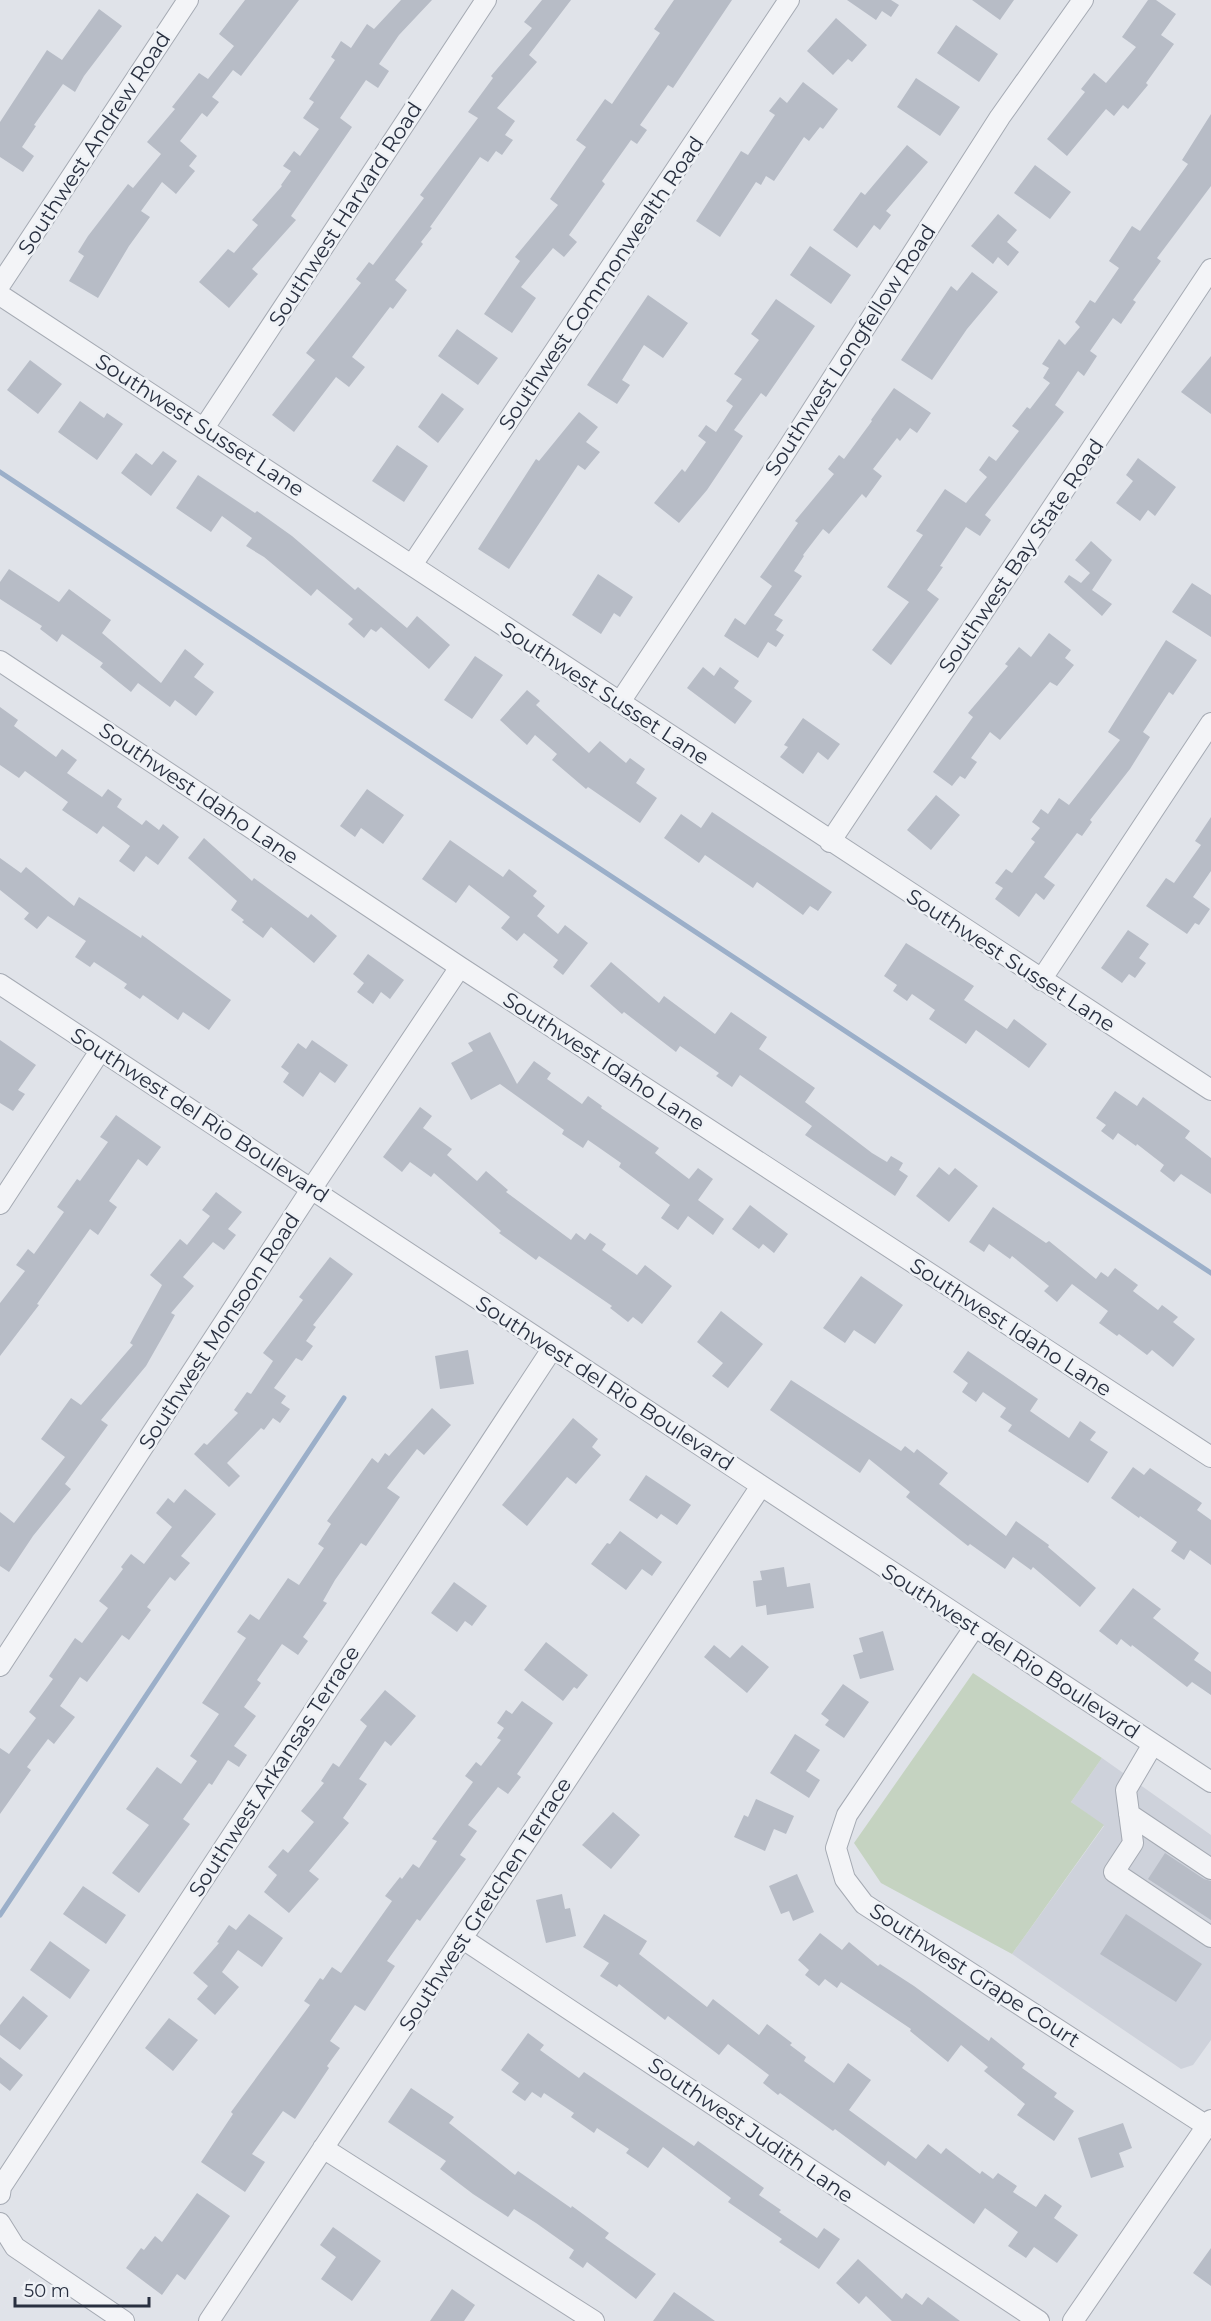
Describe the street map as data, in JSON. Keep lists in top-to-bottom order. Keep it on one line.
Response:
{"streets":{"street":["Southwest Andrew Road","Southwest Harvard Road","Southwest Commonwealth Road","Southwest Longfellow Road","Southwest Susset Lane","Southwest Bay State Road","Southwest Idaho Lane","Southwest del Rio Boulevard","Southwest Monsoon Road","Southwest Arkansas Terrace","Southwest Gretchen Terrace","Southwest Grape Court","Southwest Judith Lane"]},"crossings":[["Southwest Harvard Road","Southwest Susset Lane"],["Southwest Commonwealth Road","Southwest Susset Lane"],["Southwest Longfellow Road","Southwest Susset Lane"],["Southwest Susset Lane","Southwest Bay State Road"],["Southwest Idaho Lane","Southwest Monsoon Road"],["Southwest del Rio Boulevard","Southwest Monsoon Road"],["Southwest del Rio Boulevard","Southwest Arkansas Terrace"],["Southwest del Rio Boulevard","Southwest Gretchen Terrace"],["Southwest del Rio Boulevard","Southwest Grape Court"],["Southwest Gretchen Terrace","Southwest Judith Lane"]],"scale_bar":"50 m"}
